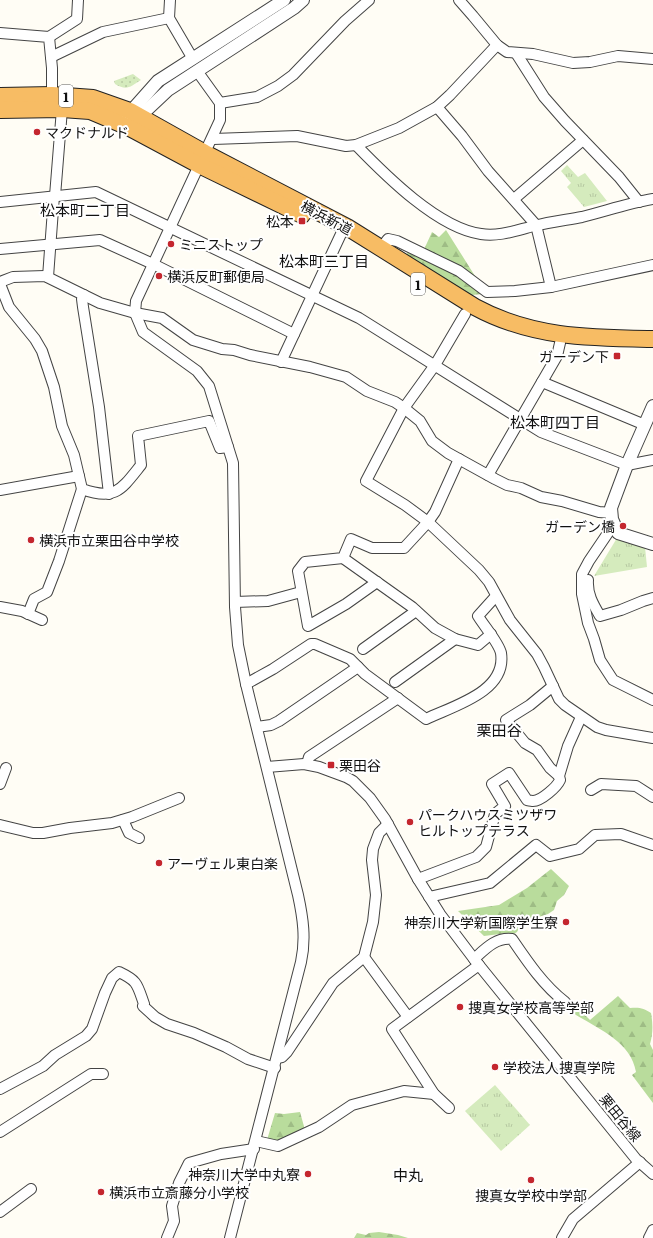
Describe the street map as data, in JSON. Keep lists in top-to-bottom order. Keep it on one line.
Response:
{"streets":{"highway":["1","横浜新道"],"street":["栗田谷線"]},"districts":["松本町二丁目","松本町三丁目","松本町四丁目","栗田谷","中丸"],"places":{"other":["マクドナルド","ミニストップ","横浜反町郵便局","ガーデン橋","横浜市立栗田谷中学校","パークハウスミツザワ ヒルトップテラス","アーヴェル東白楽","神奈川大学新国際学生寮","捜真女学校高等学部","学校法人捜真学院","神奈川大学中丸寮","捜真女学校中学部","横浜市立斎藤分小学校"],"transit":["松本","ガーデン下","栗田谷"]}}
